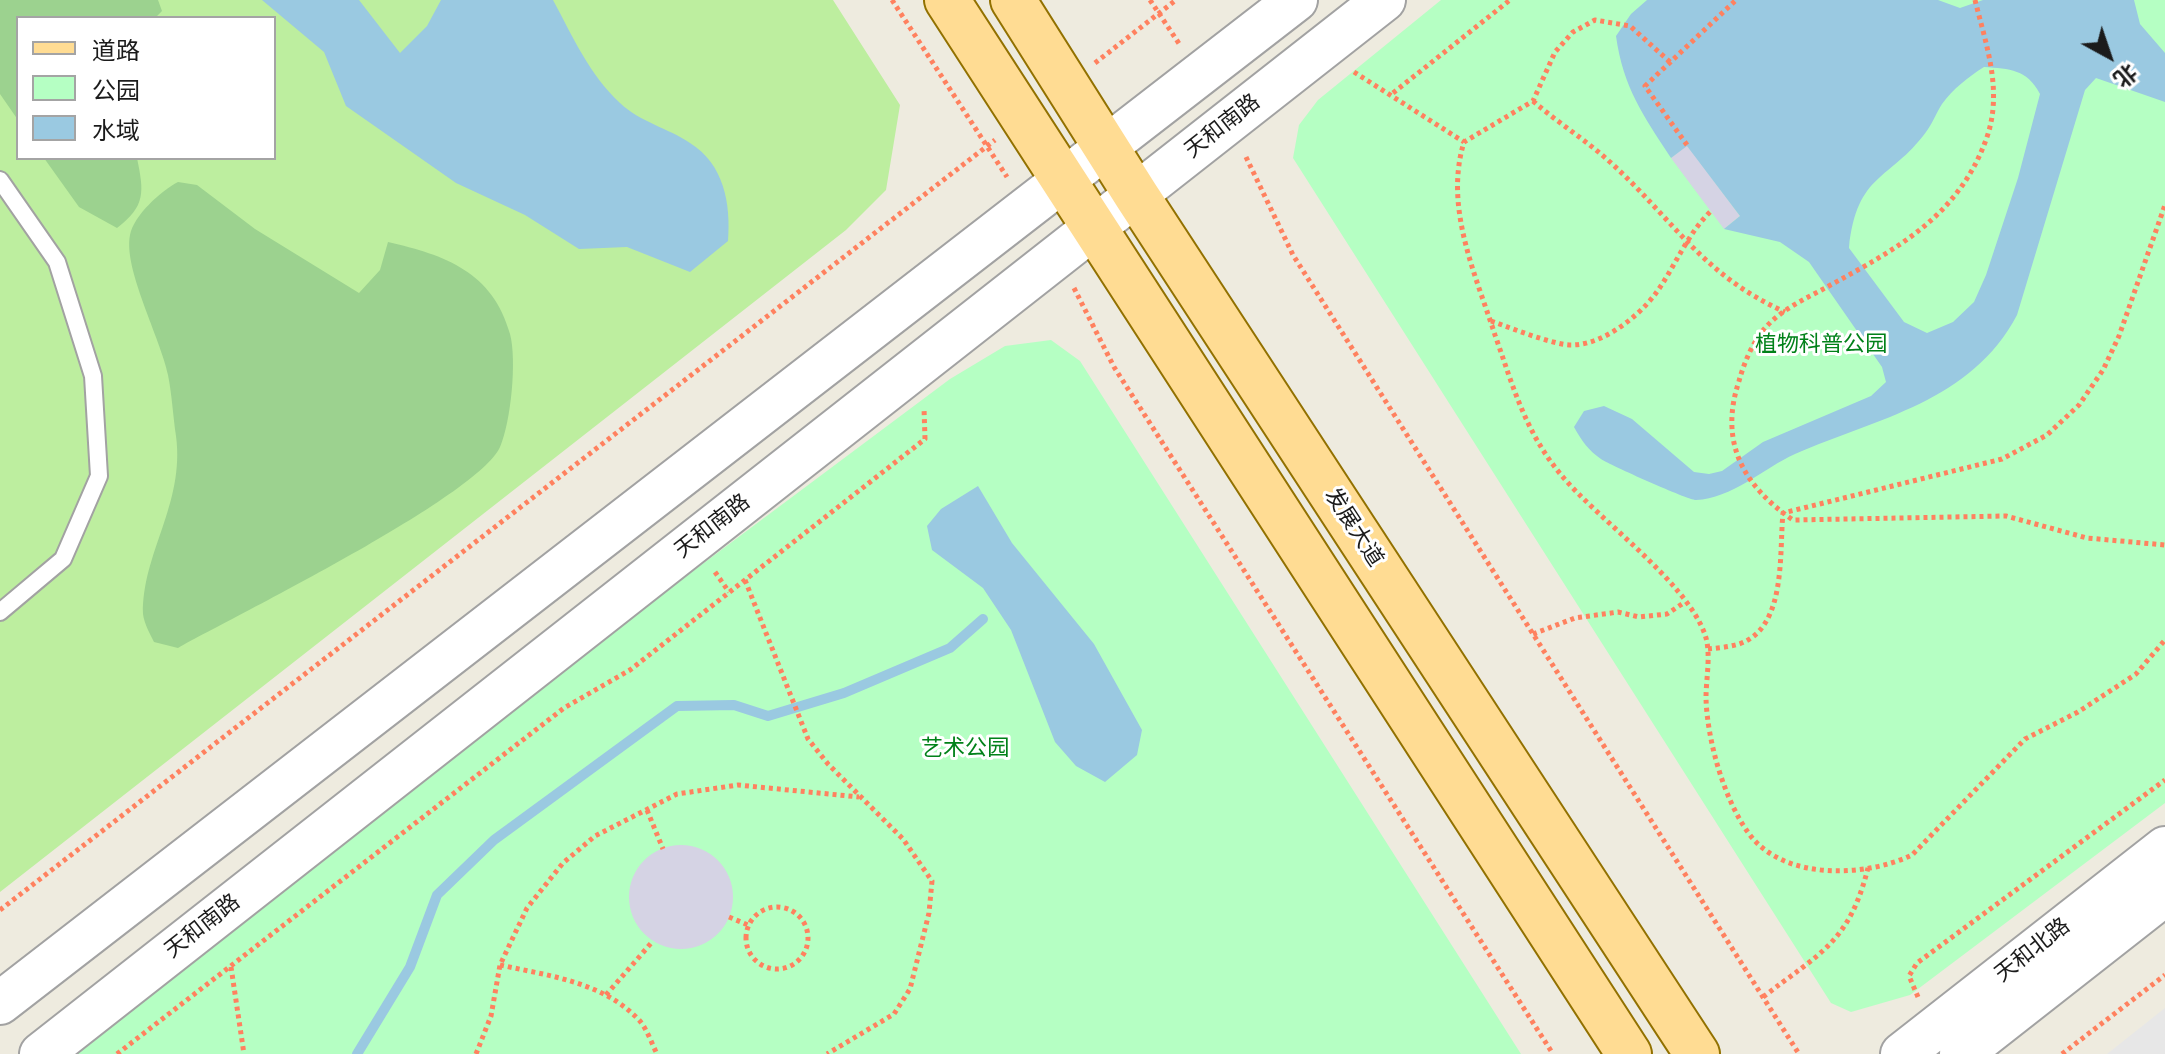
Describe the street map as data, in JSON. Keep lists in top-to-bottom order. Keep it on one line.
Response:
{"streets":{"main road":["发展大道"],"street":["天和南路","天和北路"]},"crossings":[["天和南路","发展大道"]],"parks":["植物科普公园","艺术公园"],"legend":["道路","公园","水域"],"north":"bottom right"}
